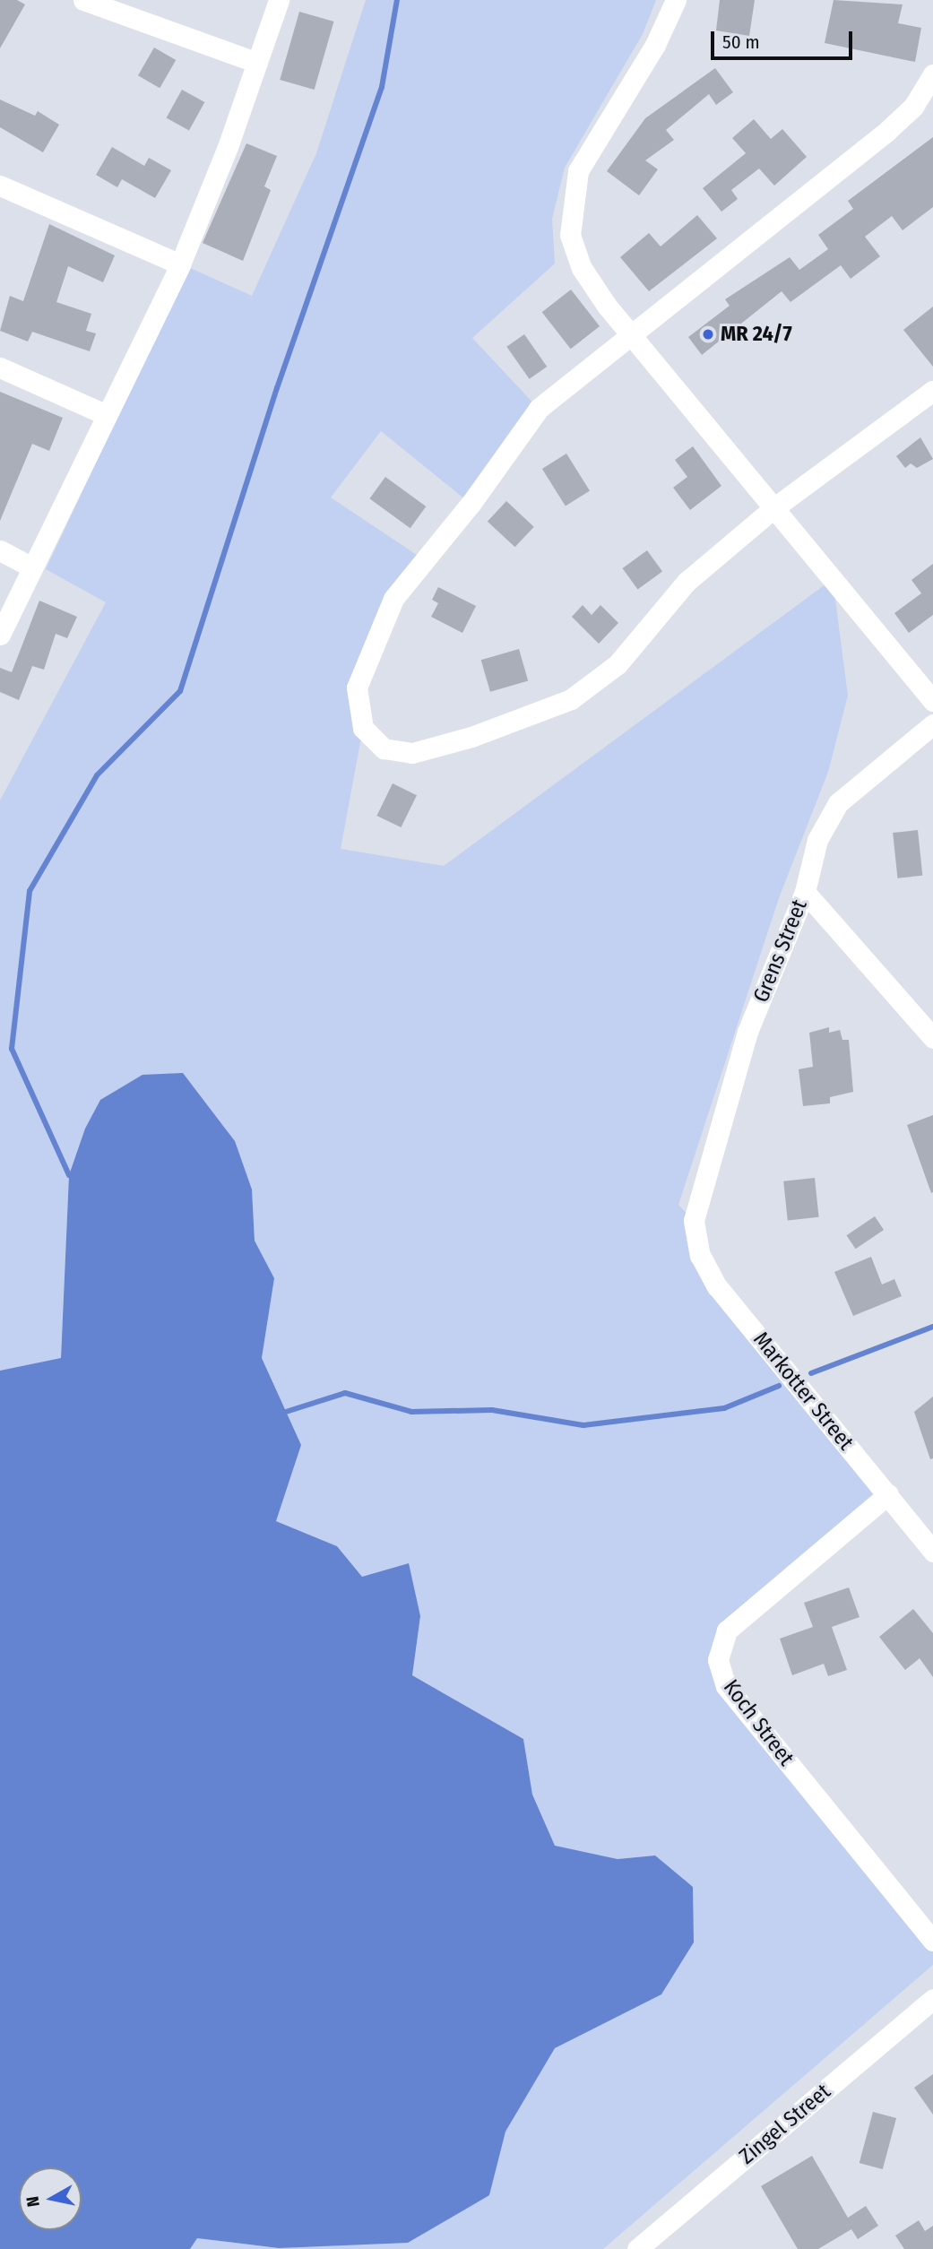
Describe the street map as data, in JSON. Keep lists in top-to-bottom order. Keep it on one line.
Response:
{"streets":{"street":["Grens Street","Markotter Street","Koch Street","Zingel Street"]},"crossings":[["Grens Street","Markotter Street"],["Markotter Street","Koch Street"]],"places":["MR 24/7"],"scale_bar":"50 m","north":"left"}
